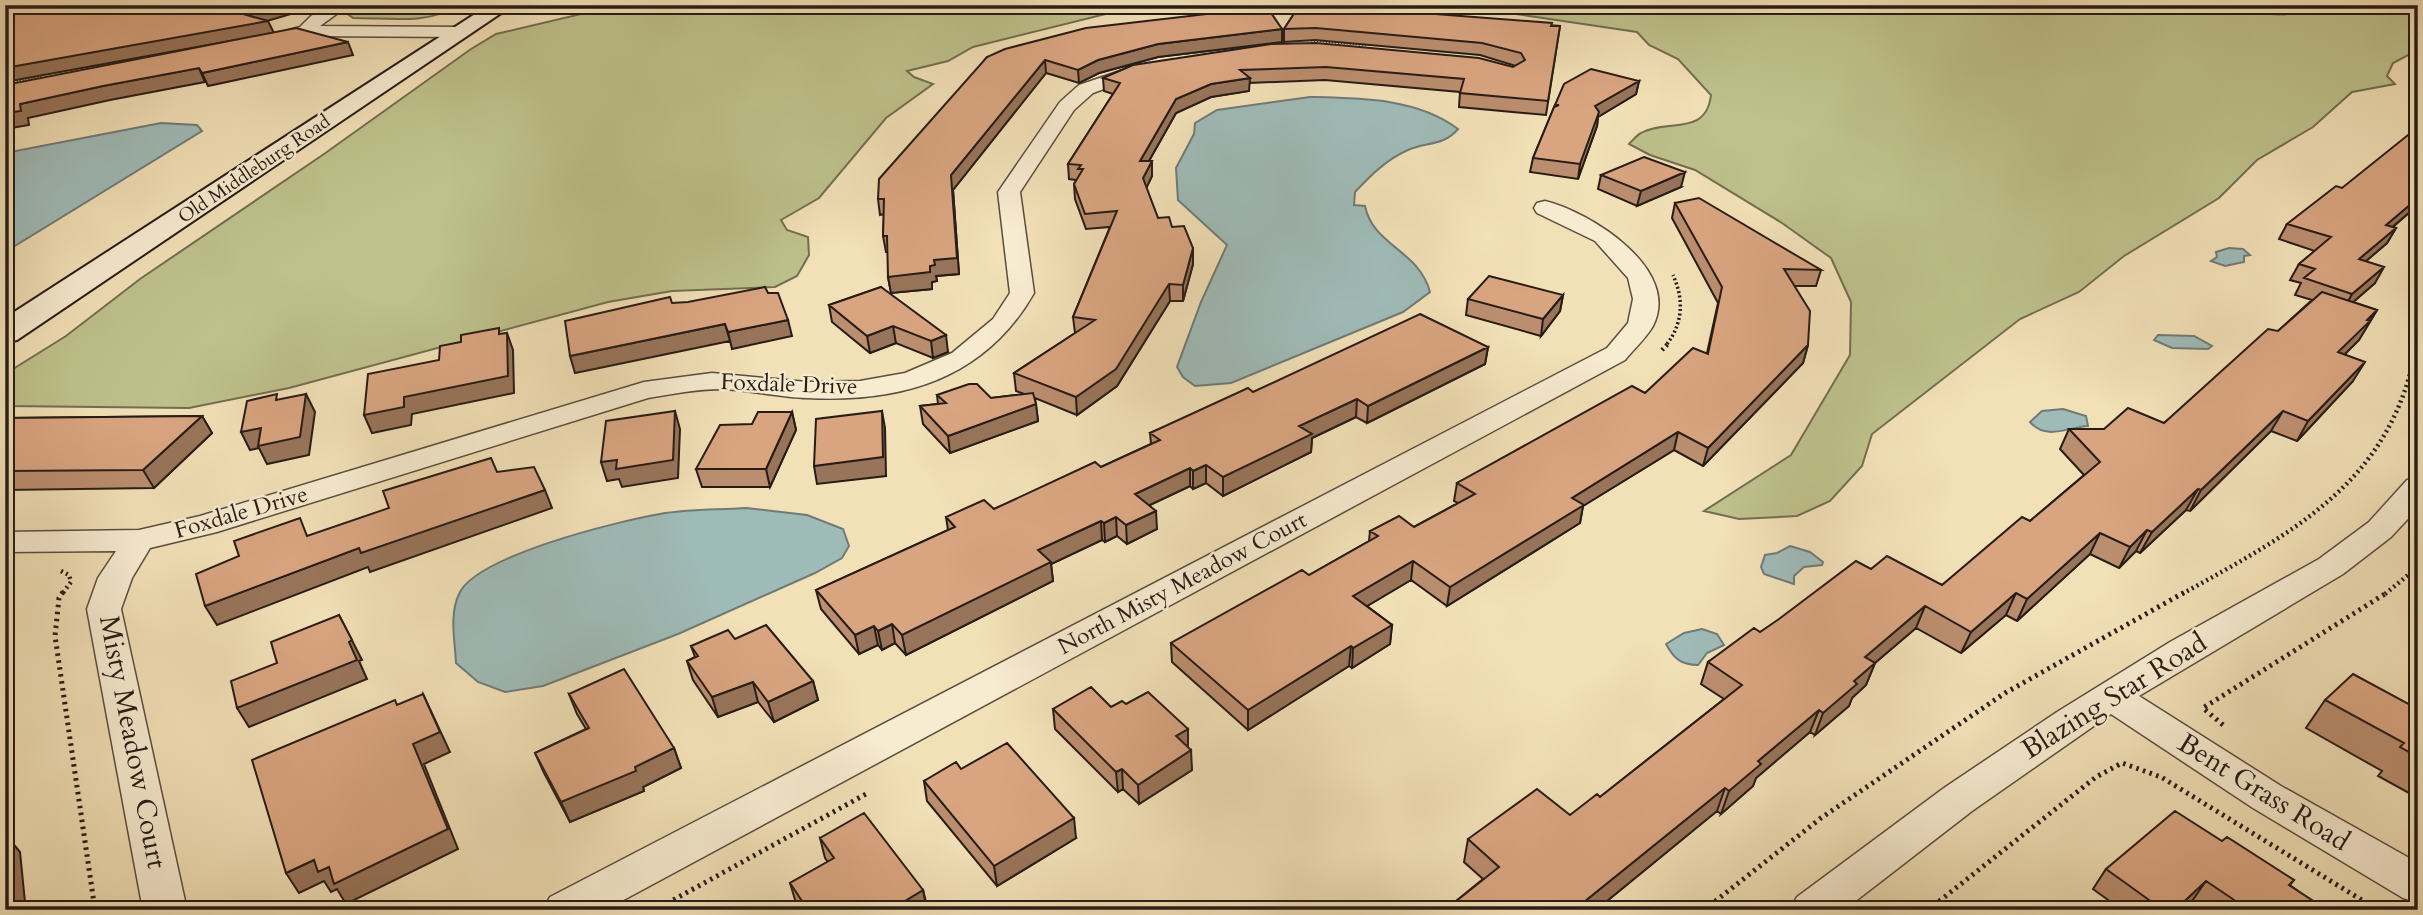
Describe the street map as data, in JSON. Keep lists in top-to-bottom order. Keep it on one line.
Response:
{"streets":{"main road":["Old Middleburg Road"],"street":["Foxdale Drive","North Misty Meadow Court","Blazing Star Road","Misty Meadow Court","Bent Grass Road"]},"crossings":[["Foxdale Drive","Misty Meadow Court"],["Blazing Star Road","Bent Grass Road"]]}
